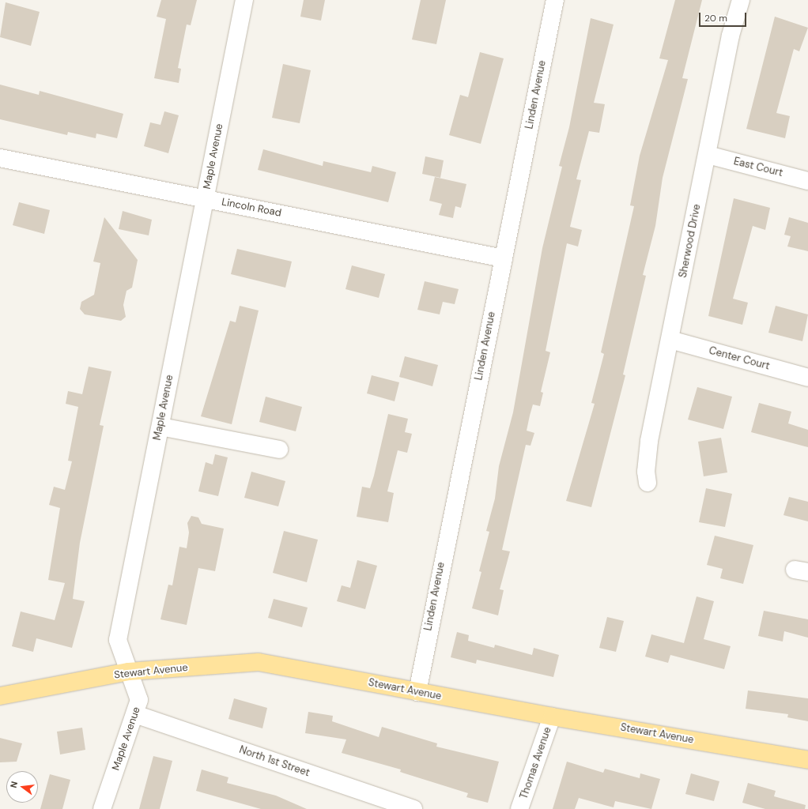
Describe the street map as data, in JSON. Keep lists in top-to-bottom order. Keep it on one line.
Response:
{"streets":{"main road":["Stewart Avenue"],"street":["Linden Avenue","Maple Avenue","East Court","Lincoln Road","Sherwood Drive","Center Court","North 1st Street","Thomas Avenue"]},"crossings":[["Linden Avenue","Lincoln Road"],["Linden Avenue","Stewart Avenue"],["Maple Avenue","Lincoln Road"],["Maple Avenue","Stewart Avenue"],["Maple Avenue","North 1st Street"],["East Court","Sherwood Drive"],["Sherwood Drive","Center Court"],["Stewart Avenue","Thomas Avenue"]],"scale_bar":"20 m","north":"left"}
